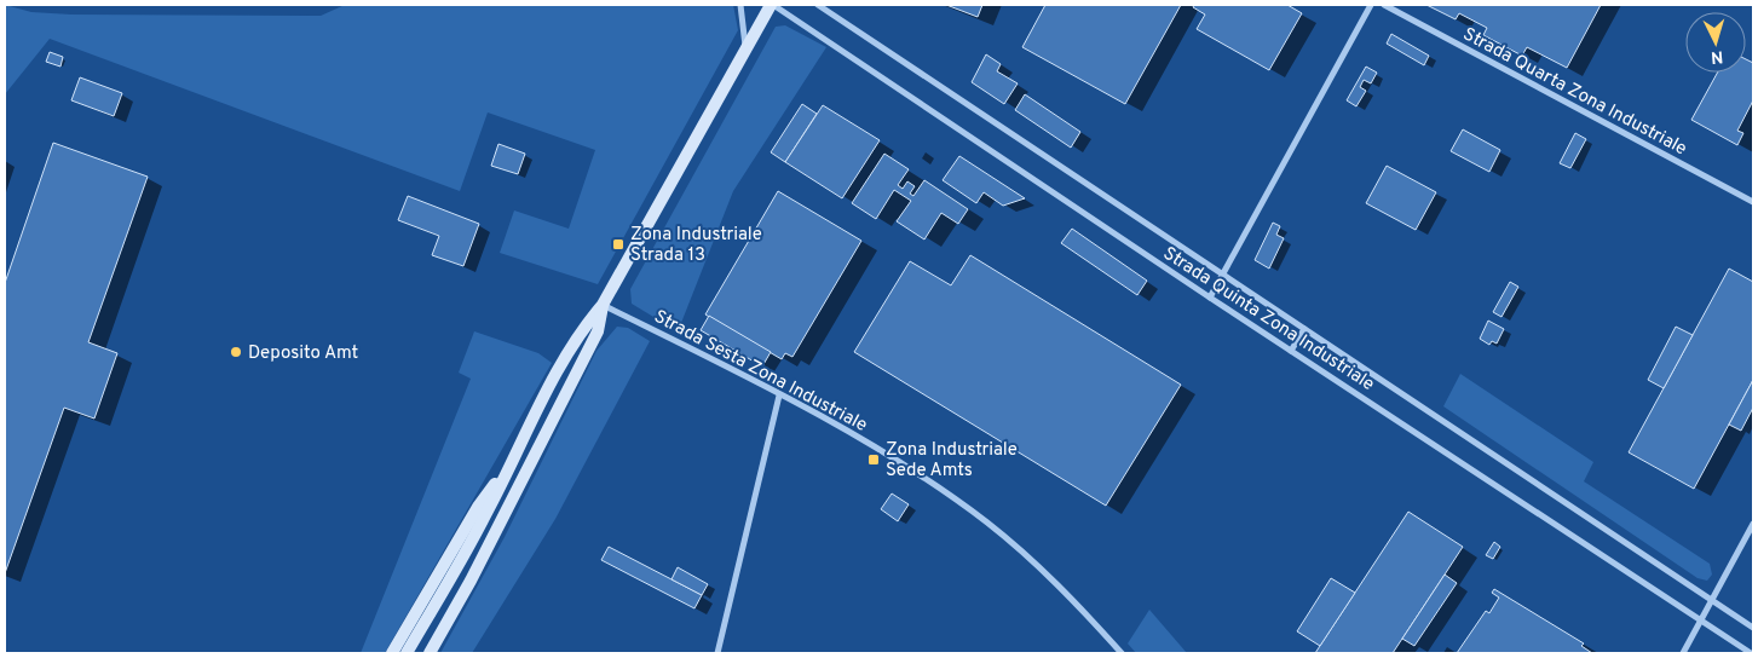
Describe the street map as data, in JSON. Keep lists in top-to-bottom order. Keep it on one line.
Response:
{"streets":{"street":["Strada Quarta Zona Industriale","Strada Quinta Zona Industriale","Strada Sesta Zona Industriale"]},"places":{"transit":["Zona Industriale Strada 13","Zona Industriale Sede Amts"],"other":["Deposito Amt"]},"north":"bottom"}
